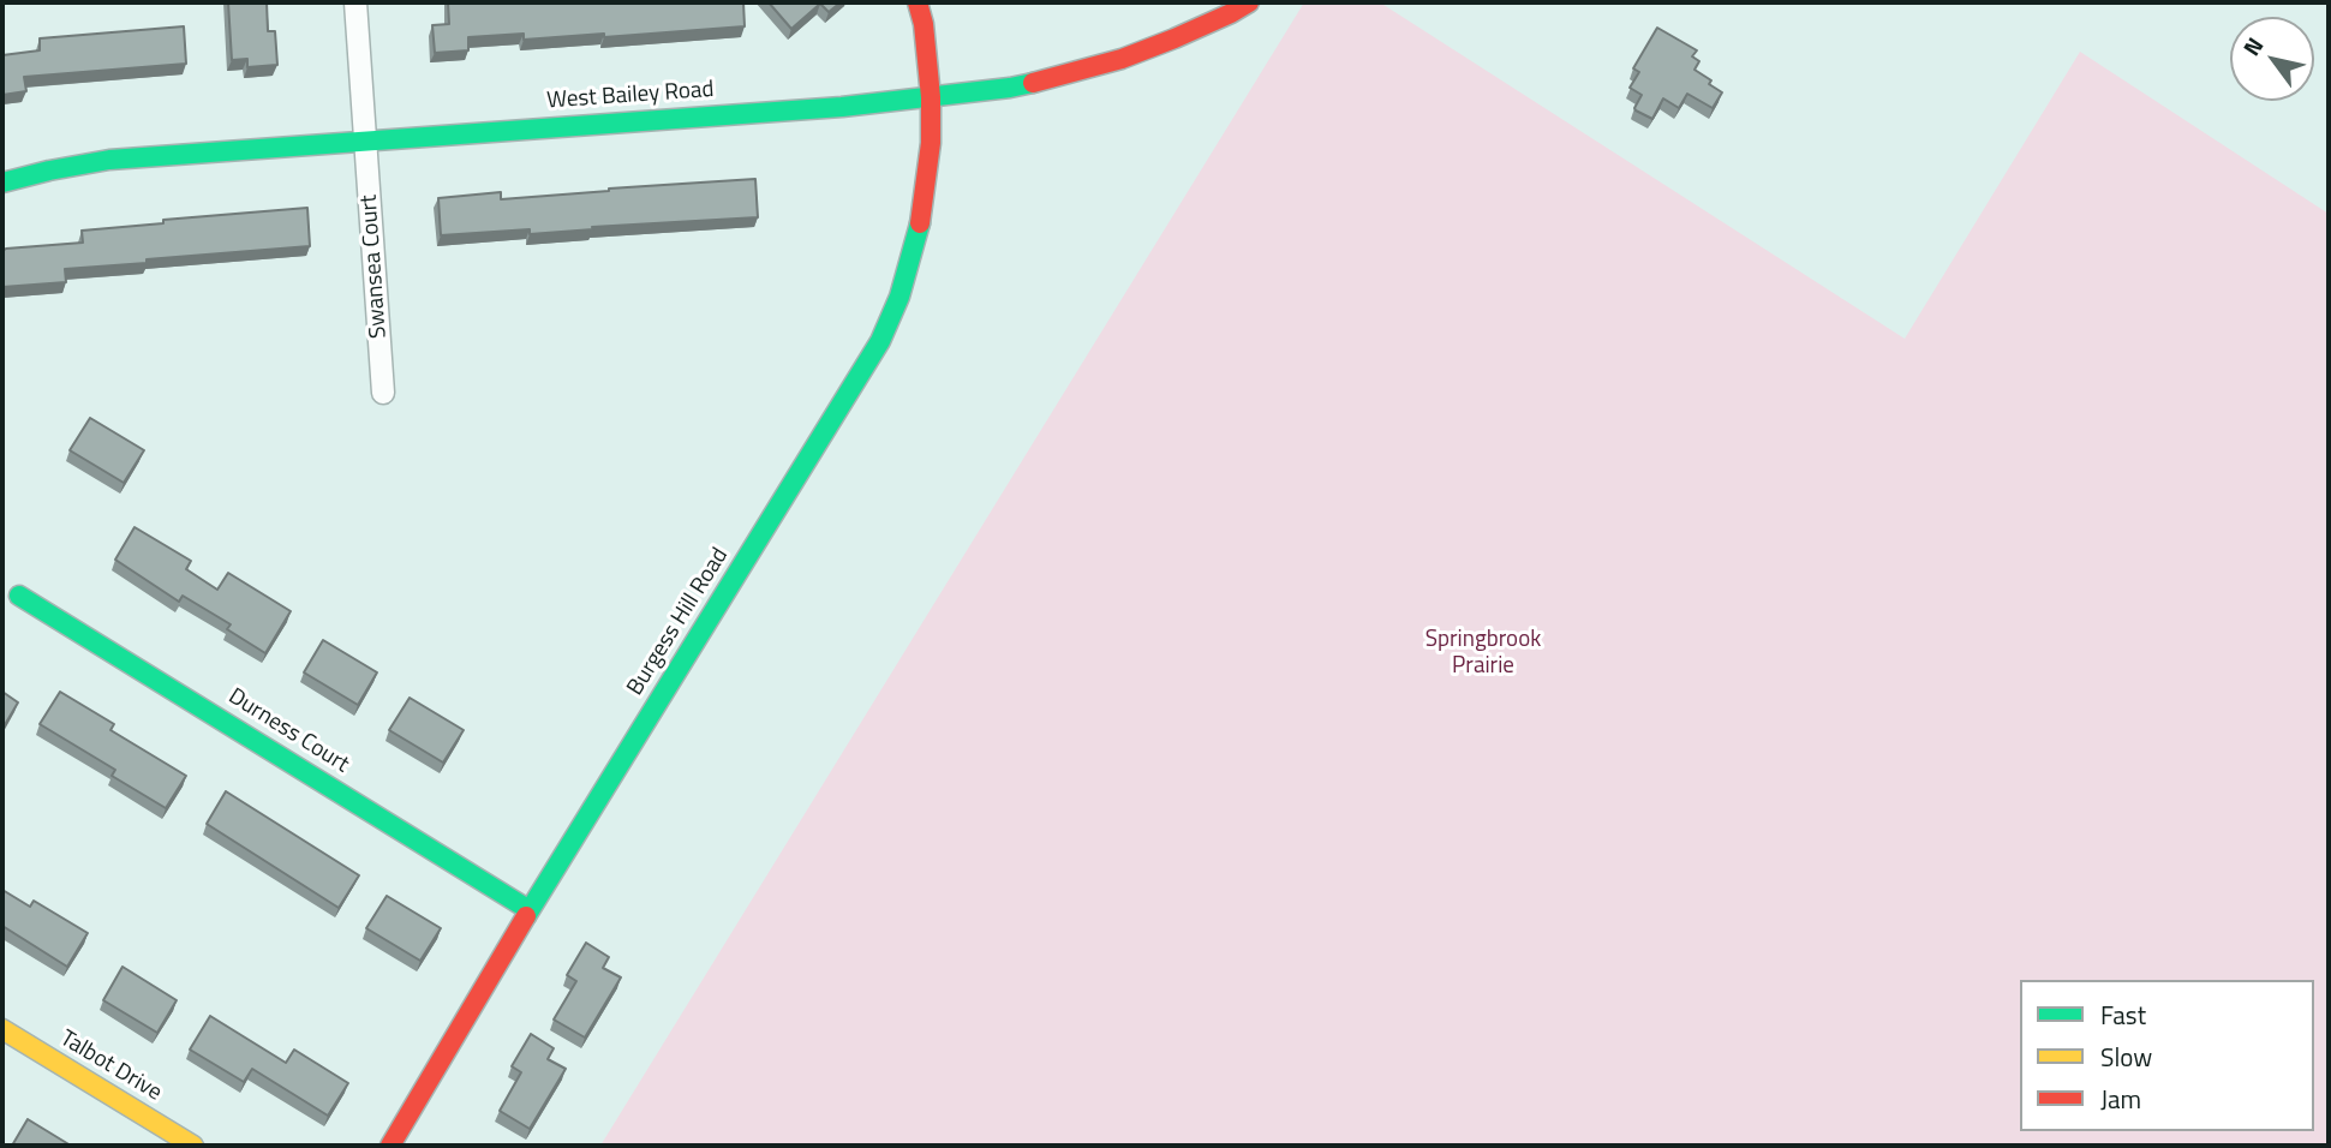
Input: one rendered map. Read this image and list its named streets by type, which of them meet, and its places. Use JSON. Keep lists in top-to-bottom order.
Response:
{
  "streets": {
    "street": [
      "West Bailey Road",
      "Swansea Court",
      "Burgess Hill Road",
      "Durness Court",
      "Talbot Drive"
    ]
  },
  "crossings": [
    ["West Bailey Road", "Swansea Court"],
    ["West Bailey Road", "Burgess Hill Road"],
    ["Burgess Hill Road", "Durness Court"]
  ],
  "parks": ["Springbrook Prairie"],
  "legend": ["Fast", "Slow", "Jam"],
  "north": "top left"
}
